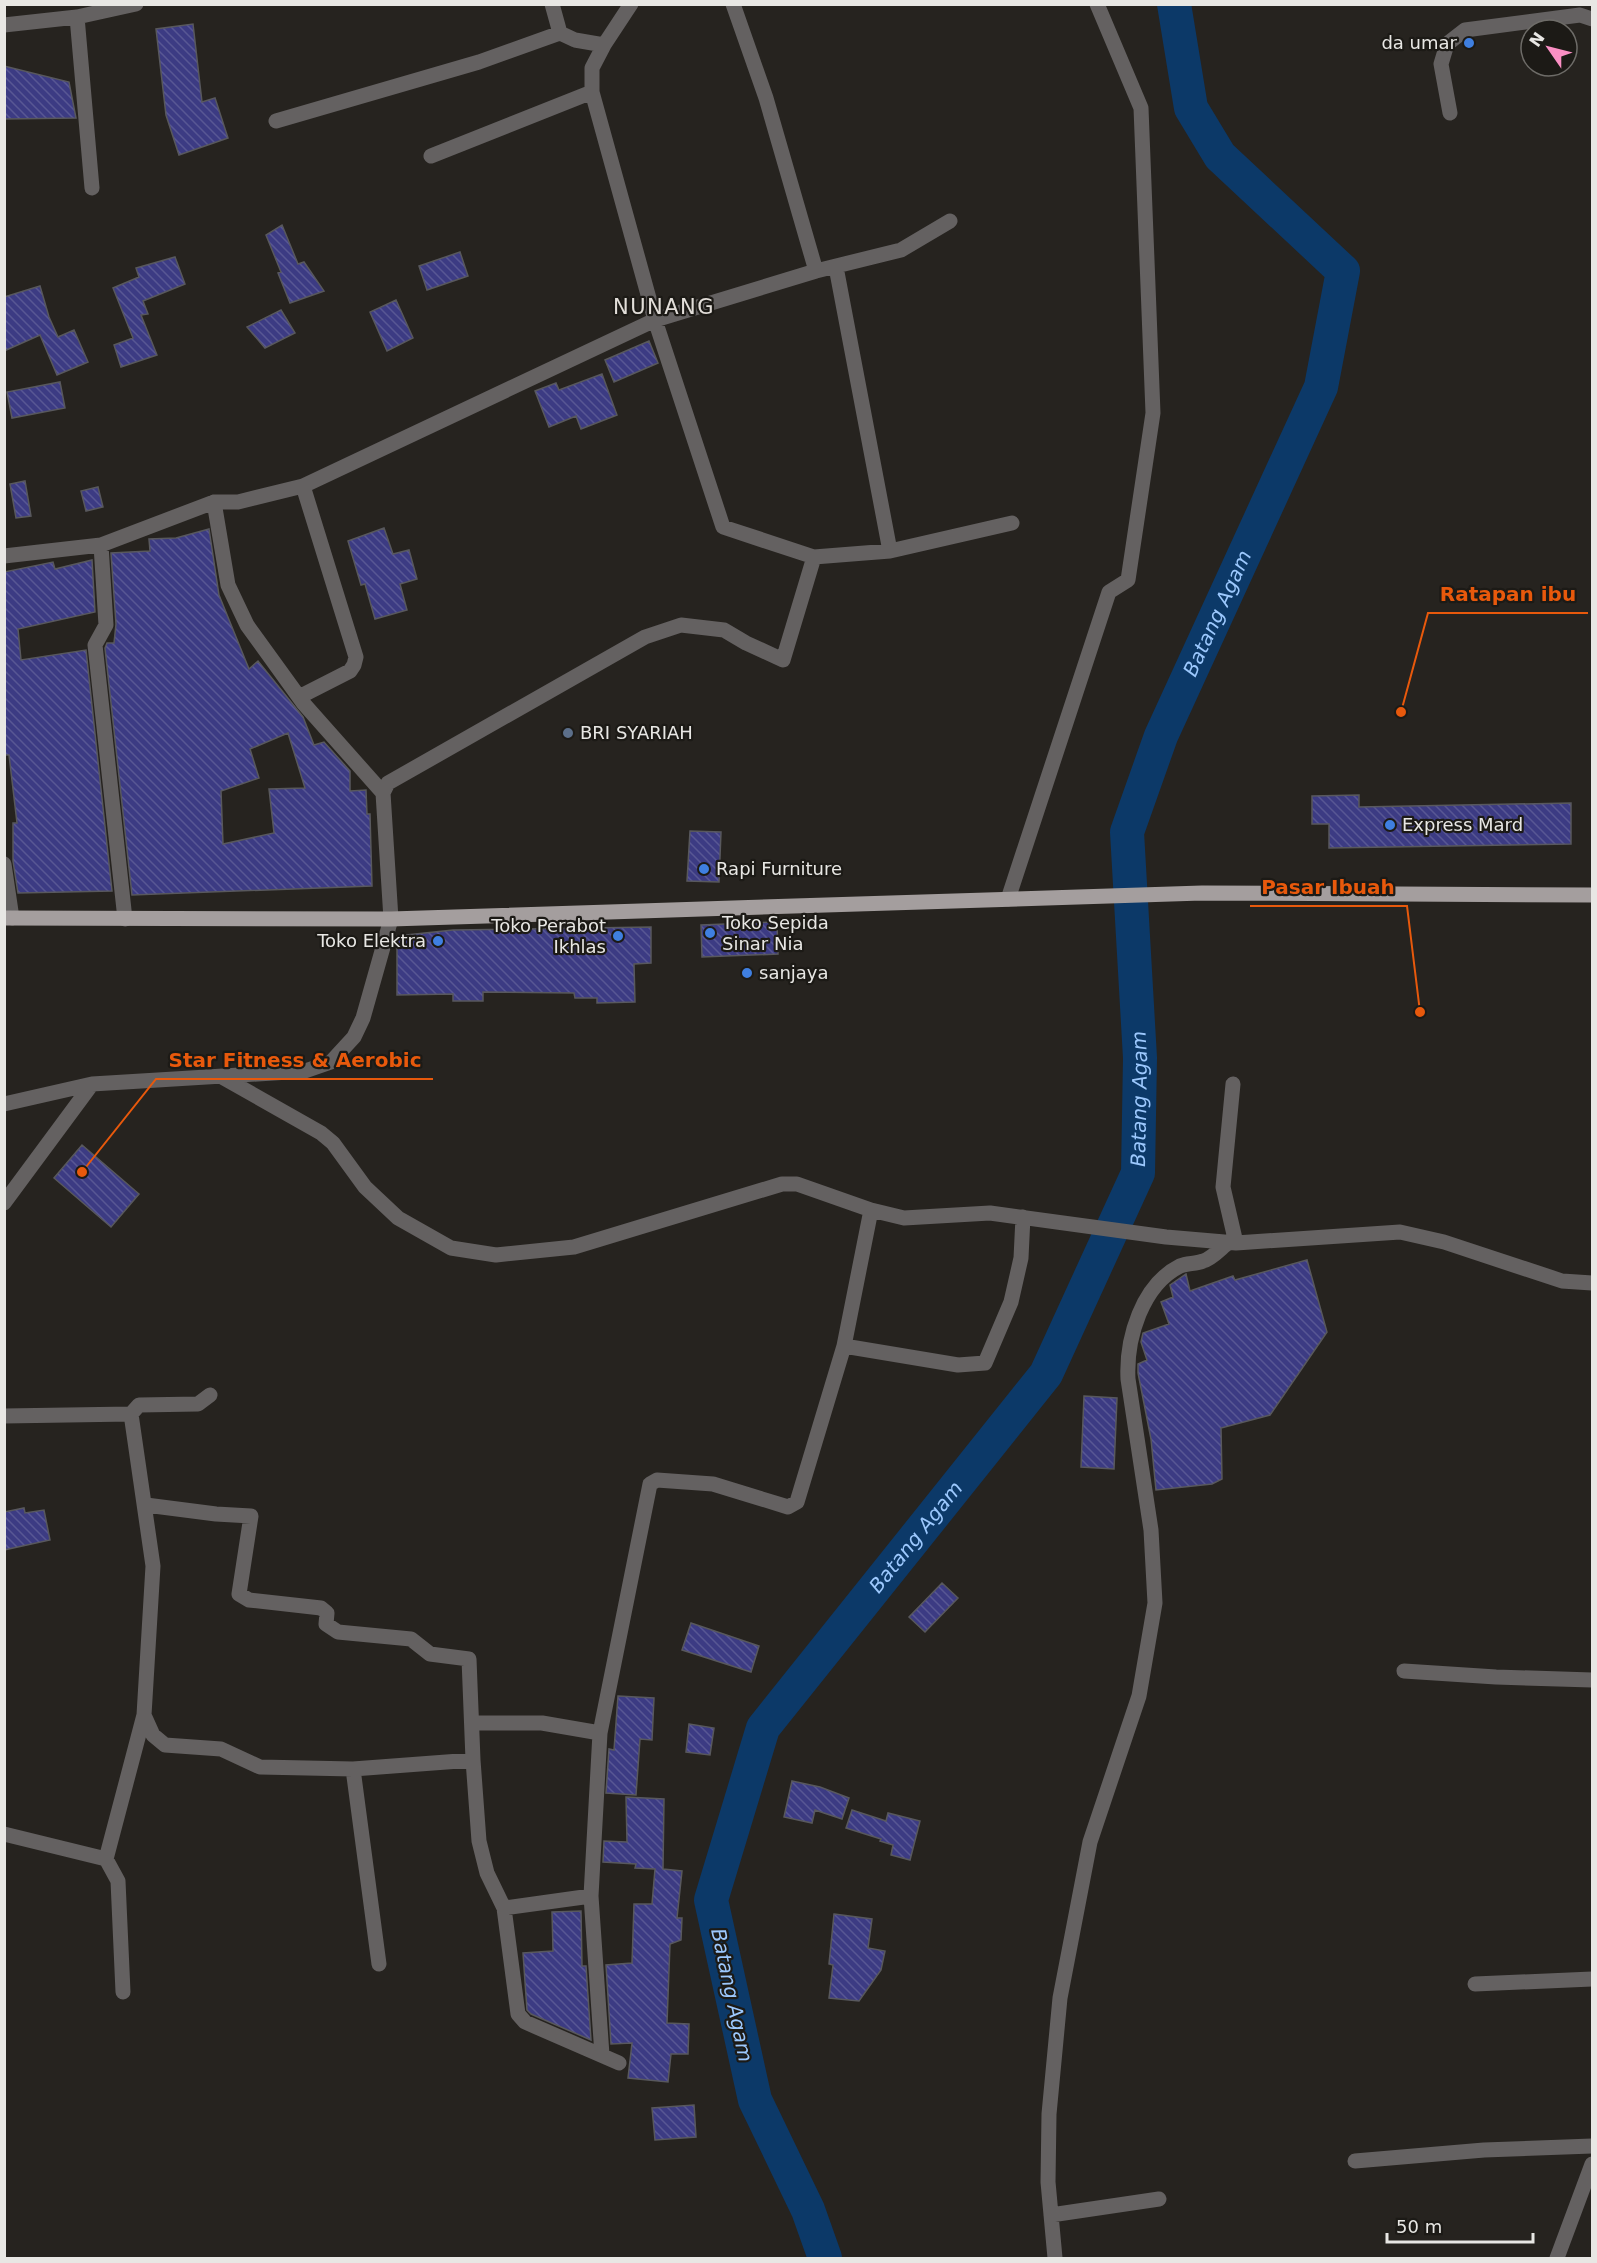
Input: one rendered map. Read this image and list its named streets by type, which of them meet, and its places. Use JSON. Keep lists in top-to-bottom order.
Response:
{
  "districts": ["NUNANG"],
  "water": ["Batang Agam"],
  "places": [
    "da umar",
    "Ratapan ibu",
    "BRI SYARIAH",
    "Express Mard",
    "Rapi Furniture",
    "Toko Sepida Sinar Nia",
    "Toko Perabot Ikhlas",
    "Toko Elektra",
    "sanjaya",
    "Pasar Ibuah",
    "Star Fitness & Aerobic"
  ],
  "scale_bar": "50 m",
  "north": "top left"
}
